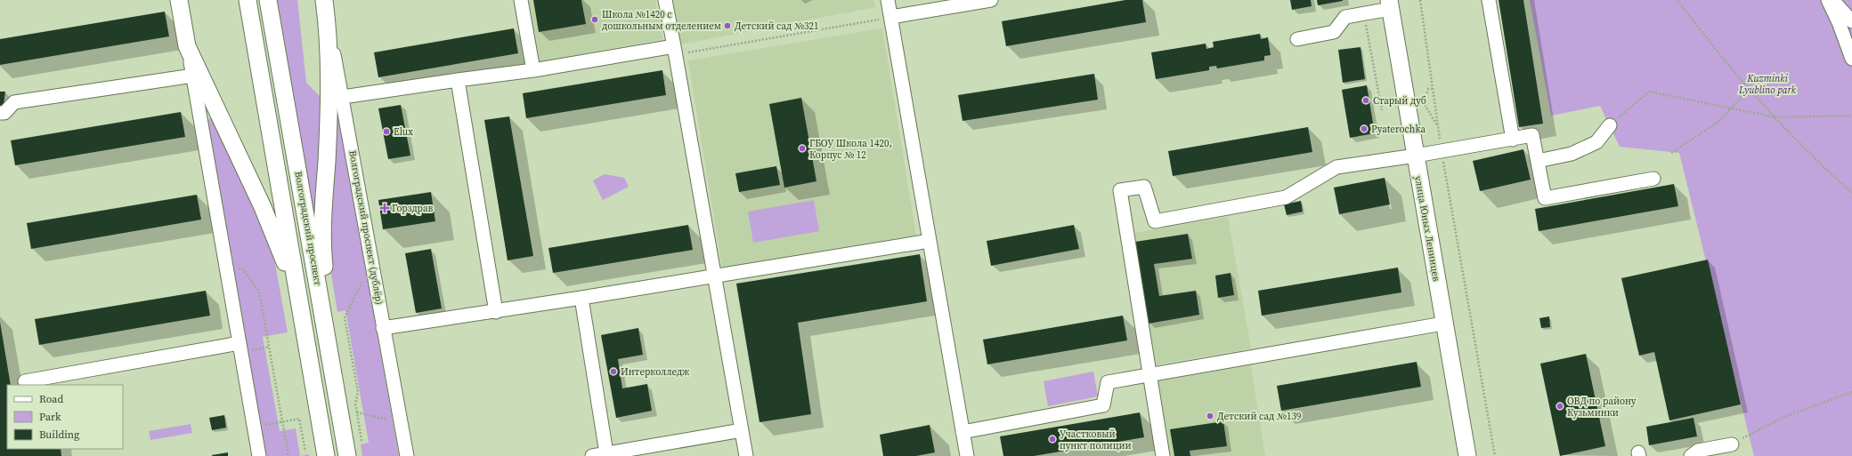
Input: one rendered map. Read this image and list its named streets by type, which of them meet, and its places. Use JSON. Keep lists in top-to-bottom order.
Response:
{
  "streets": {
    "main road": ["Волгоградский проспект (дублёр)", "Волгоградский проспект", "улица Юных Ленинцев"]
  },
  "parks": ["Kuzminki Lyublino park"],
  "places": {
    "other": [
      "Школа №1420 с дошкольным отделением",
      "Детский сад №321",
      "Старый дуб",
      "Pyaterochka",
      "Elux",
      "ГБОУ Школа 1420, Корпус № 12",
      "Интерколледж",
      "ОВД по району Кузьминки",
      "Детский сад №139",
      "Участковый пункт полиции"
    ],
    "health": ["Горздрав"]
  },
  "legend": ["Road", "Park", "Building"]
}
